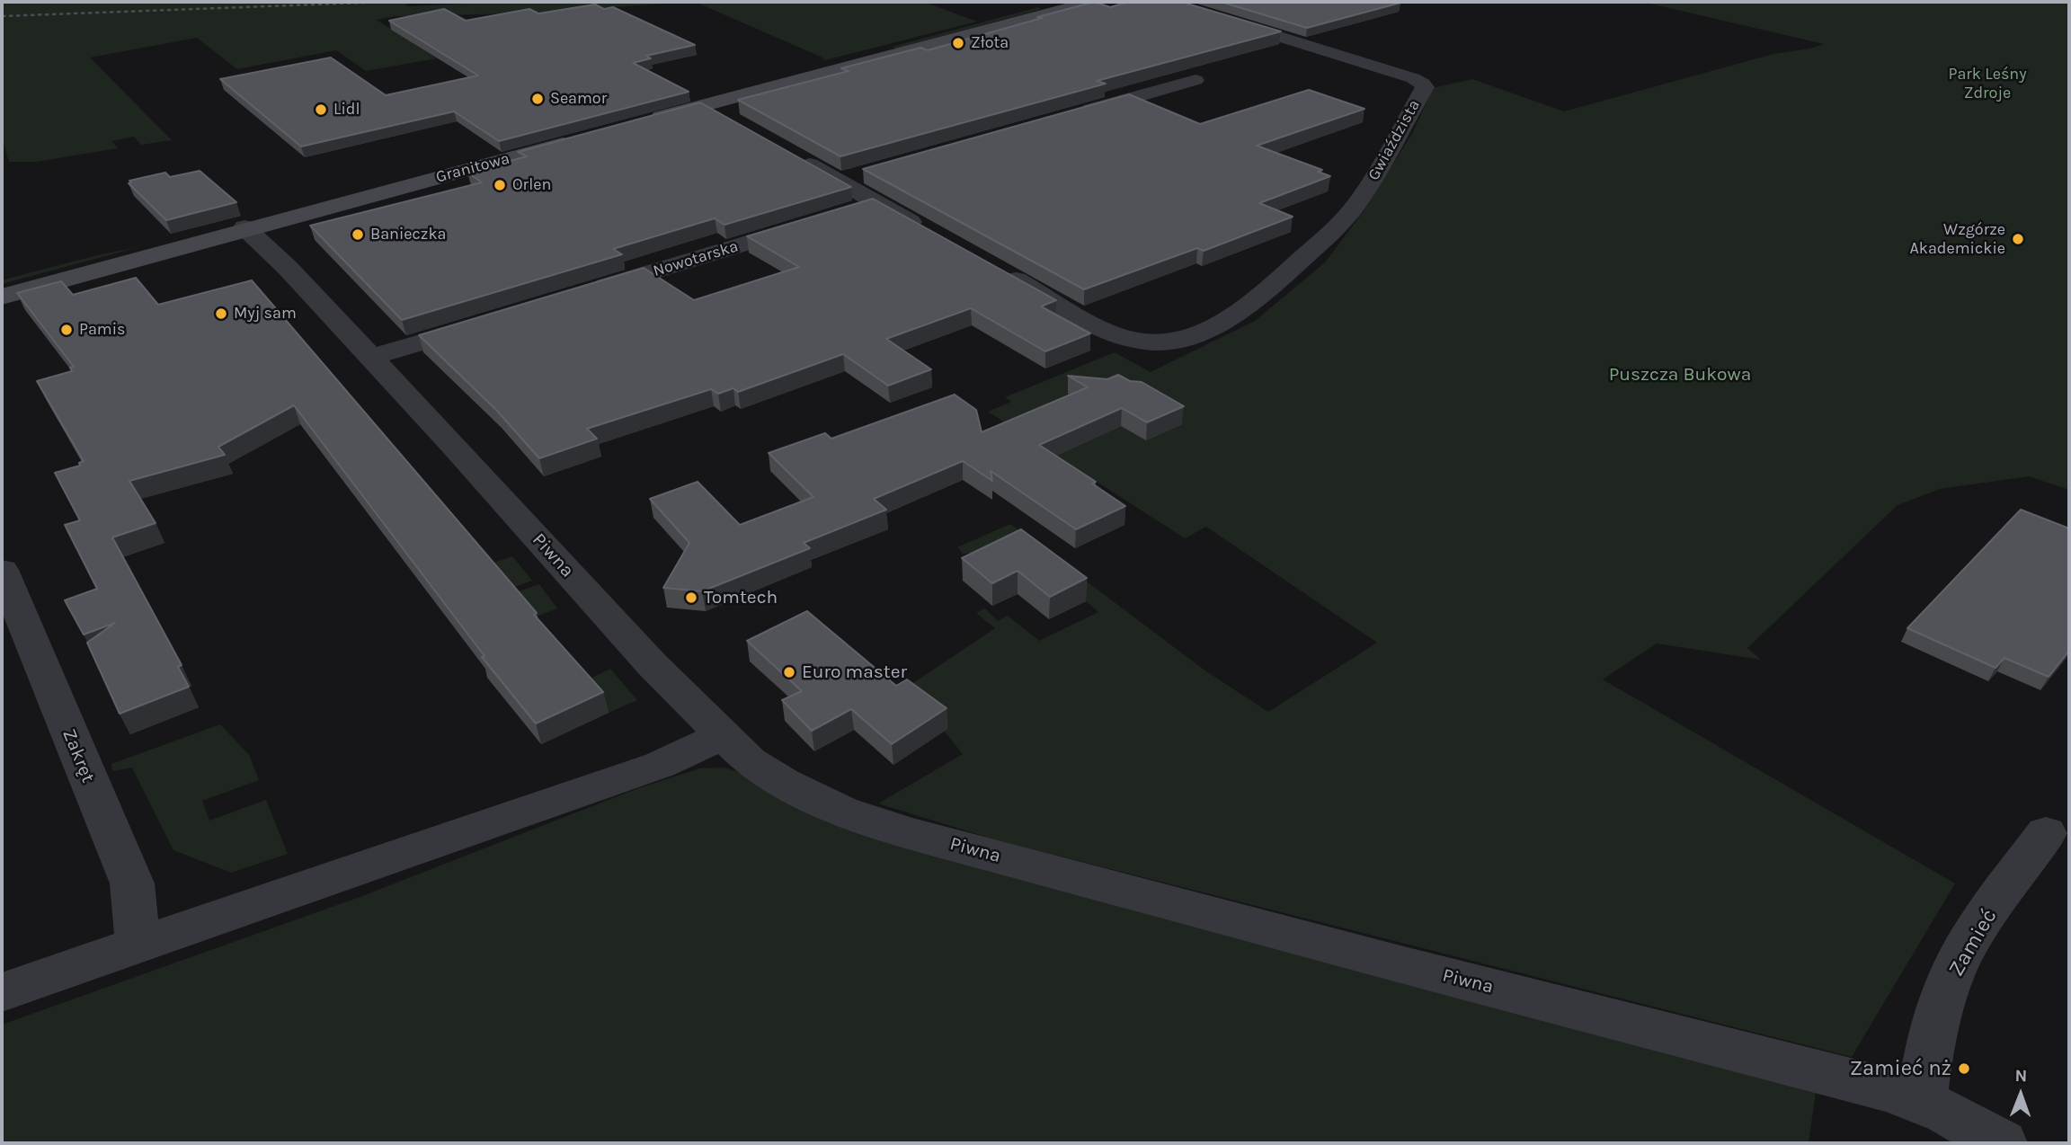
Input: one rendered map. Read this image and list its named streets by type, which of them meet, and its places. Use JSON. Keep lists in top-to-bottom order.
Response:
{
  "streets": {
    "street": [
      "Gwiaździsta",
      "Granitowa",
      "Nowotarska",
      "Piwna",
      "Zakręt",
      "Zamieć"
    ]
  },
  "crossings": [
    ["Granitowa", "Piwna"],
    ["Piwna", "Zamieć"]
  ],
  "parks": ["Park Leśny Zdroje", "Puszcza Bukowa"],
  "places": [
    "Złota",
    "Seamor",
    "Lidl",
    "Orlen",
    "Banieczka",
    "Wzgórze Akademickie",
    "Myj sam",
    "Pamis",
    "Tomtech",
    "Euro master",
    "Zamieć nż"
  ],
  "north": "top"
}
